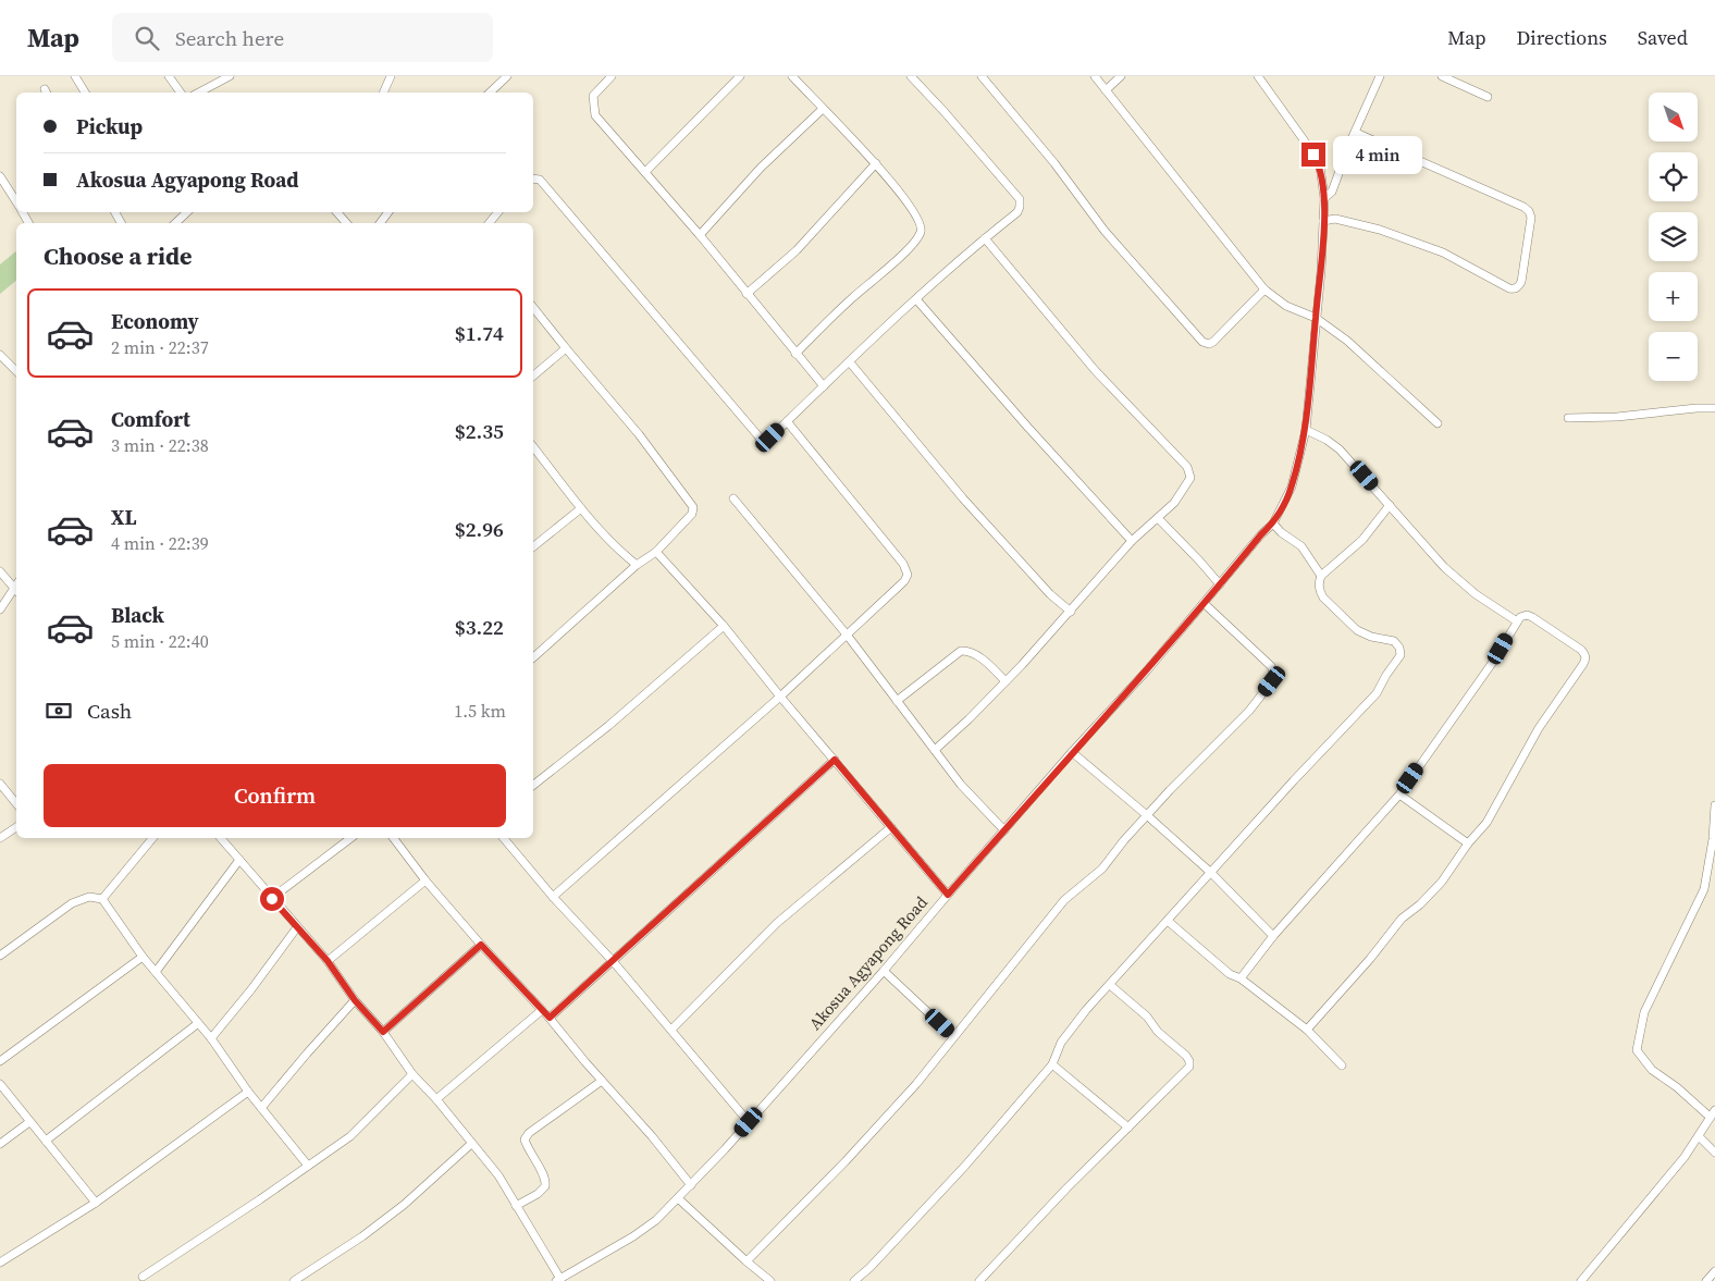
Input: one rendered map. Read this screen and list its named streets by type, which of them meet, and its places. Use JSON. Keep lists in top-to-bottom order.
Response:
{
  "streets": {
    "street": ["Akosua Agyapong Road"]
  },
  "north": "bottom right",
  "page": {
    "header": "Map",
    "search": "Search here",
    "nav": ["Map", "Directions", "Saved"],
    "map_buttons": ["+", "−"],
    "banner": ["Pickup", "Akosua Agyapong Road"],
    "bubble": "4 min",
    "heading": "Choose a ride",
    "list": [
      {
        "name": "Economy",
        "note": "2 min · 22:37",
        "value": "$1.74"
      },
      {
        "name": "Comfort",
        "note": "3 min · 22:38",
        "value": "$2.35"
      },
      {
        "name": "XL",
        "note": "4 min · 22:39",
        "value": "$2.96"
      },
      {
        "name": "Black",
        "note": "5 min · 22:40",
        "value": "$3.22"
      }
    ],
    "pay": ["Cash", "1.5 km"],
    "buttons": "Confirm"
  }
}
